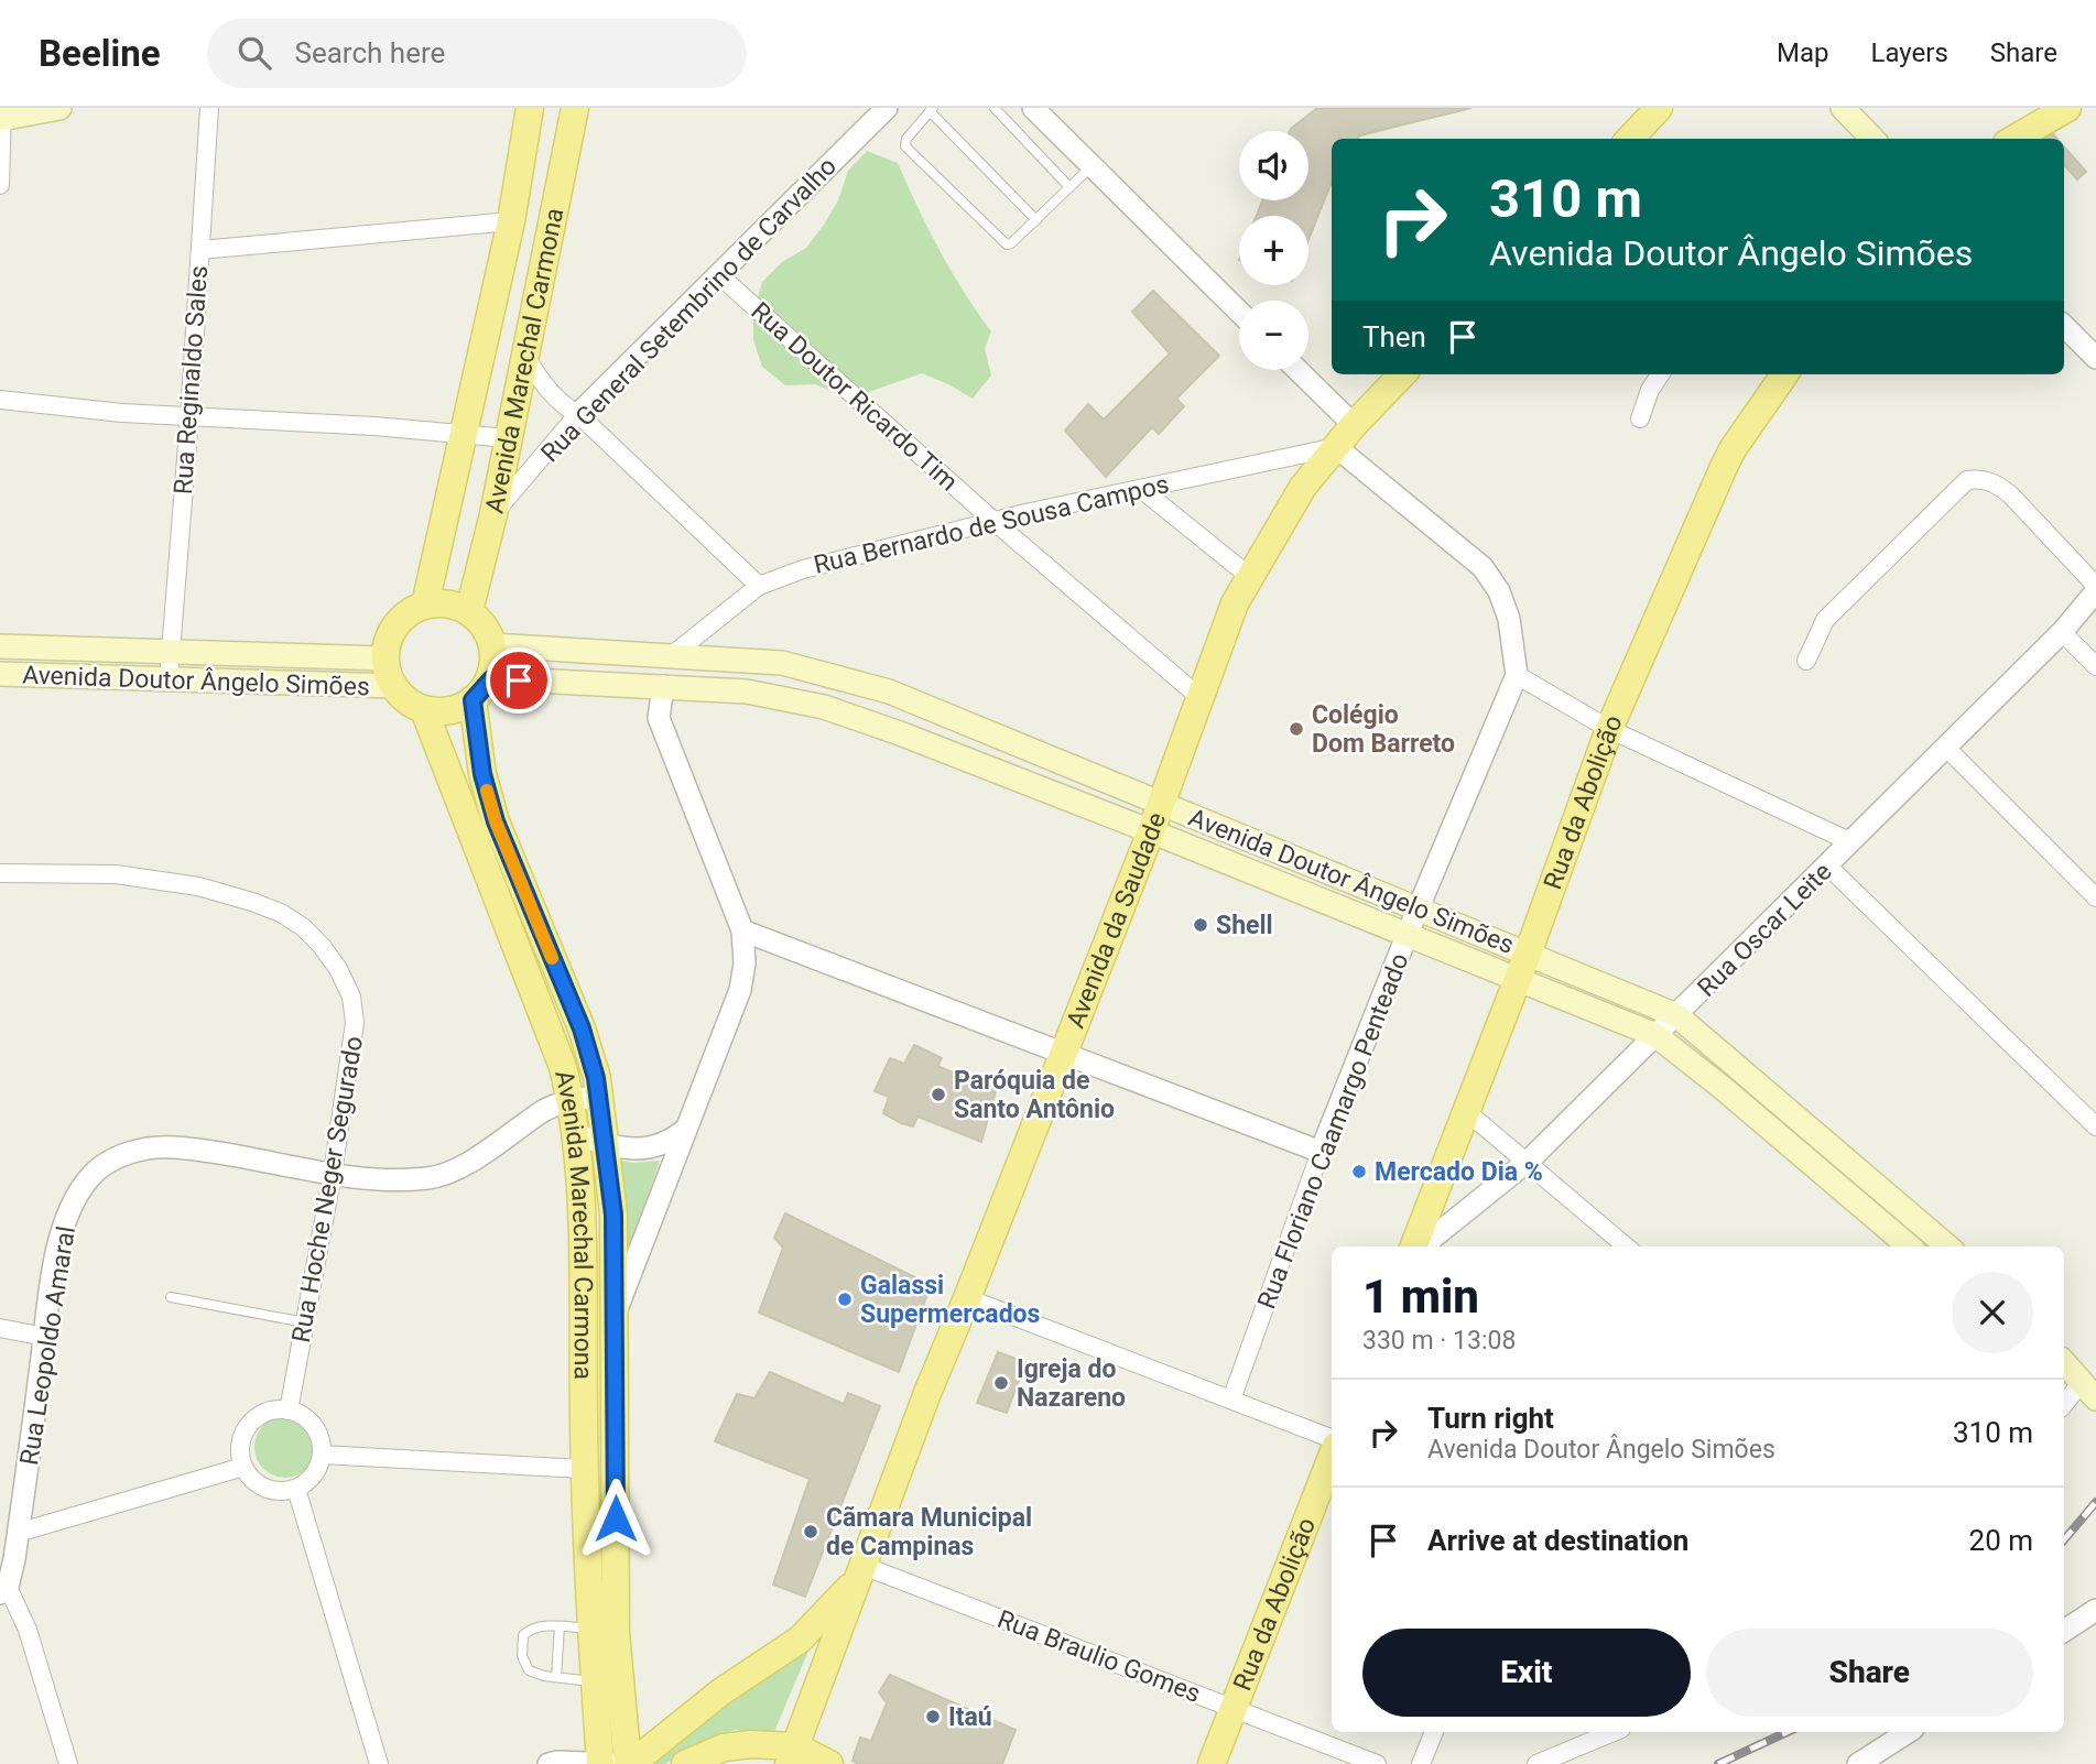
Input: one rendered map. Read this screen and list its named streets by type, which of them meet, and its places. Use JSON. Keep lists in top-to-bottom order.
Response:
{
  "streets": {
    "main road": [
      "Avenida Marechal Carmona",
      "Avenida Doutor Ângelo Simões",
      "Rua da Abolição",
      "Avenida da Saudade"
    ],
    "street": [
      "Rua General Setembrino de Carvalho",
      "Rua Reginaldo Sales",
      "Rua Doutor Ricardo Tim",
      "Rua Bernardo de Sousa Campos",
      "Rua Oscar Leite",
      "Rua Floriano Caamargo Penteado",
      "Rua Hoche Neger Segurado",
      "Rua Leopoldo Amaral",
      "Rua Braulio Gomes"
    ]
  },
  "crossings": [
    ["Rua General Setembrino de Carvalho", "Avenida Marechal Carmona"],
    ["Rua General Setembrino de Carvalho", "Rua Doutor Ricardo Tim"],
    ["Avenida Marechal Carmona", "Avenida Doutor Ângelo Simões"],
    ["Avenida Marechal Carmona", "Rua Leopoldo Amaral"],
    ["Rua Reginaldo Sales", "Avenida Doutor Ângelo Simões"],
    ["Rua Doutor Ricardo Tim", "Rua Bernardo de Sousa Campos"],
    ["Rua Doutor Ricardo Tim", "Avenida da Saudade"],
    ["Rua Bernardo de Sousa Campos", "Avenida Doutor Ângelo Simões"],
    ["Rua Bernardo de Sousa Campos", "Avenida da Saudade"],
    ["Avenida Doutor Ângelo Simões", "Rua da Abolição"],
    ["Avenida Doutor Ângelo Simões", "Avenida da Saudade"],
    ["Avenida Doutor Ângelo Simões", "Rua Oscar Leite"],
    ["Avenida Doutor Ângelo Simões", "Rua Floriano Caamargo Penteado"],
    ["Rua da Abolição", "Rua Braulio Gomes"],
    ["Avenida da Saudade", "Rua Braulio Gomes"],
    ["Rua Hoche Neger Segurado", "Rua Leopoldo Amaral"]
  ],
  "places": [
    "Colégio Dom Barreto",
    "Shell",
    "Paróquia de Santo Antônio",
    "Mercado Dia %",
    "Galassi Supermercados",
    "Igreja do Nazareno",
    "Cãmara Municipal de Campinas",
    "Itaú"
  ],
  "page": {
    "header": "Beeline",
    "search": "Search here",
    "nav": ["Map", "Layers", "Share"],
    "map_buttons": ["+", "−"],
    "turn": ["310 m", "Avenida Doutor Ângelo Simões"],
    "then": "Then",
    "heading": ["1 min", "330 m · 13:08"],
    "list": [
      {
        "name": "Turn right",
        "note": "Avenida Doutor Ângelo Simões",
        "value": "310 m"
      },
      {
        "name": "Arrive at destination",
        "value": "20 m"
      }
    ],
    "buttons": ["Exit", "Share"]
  }
}
